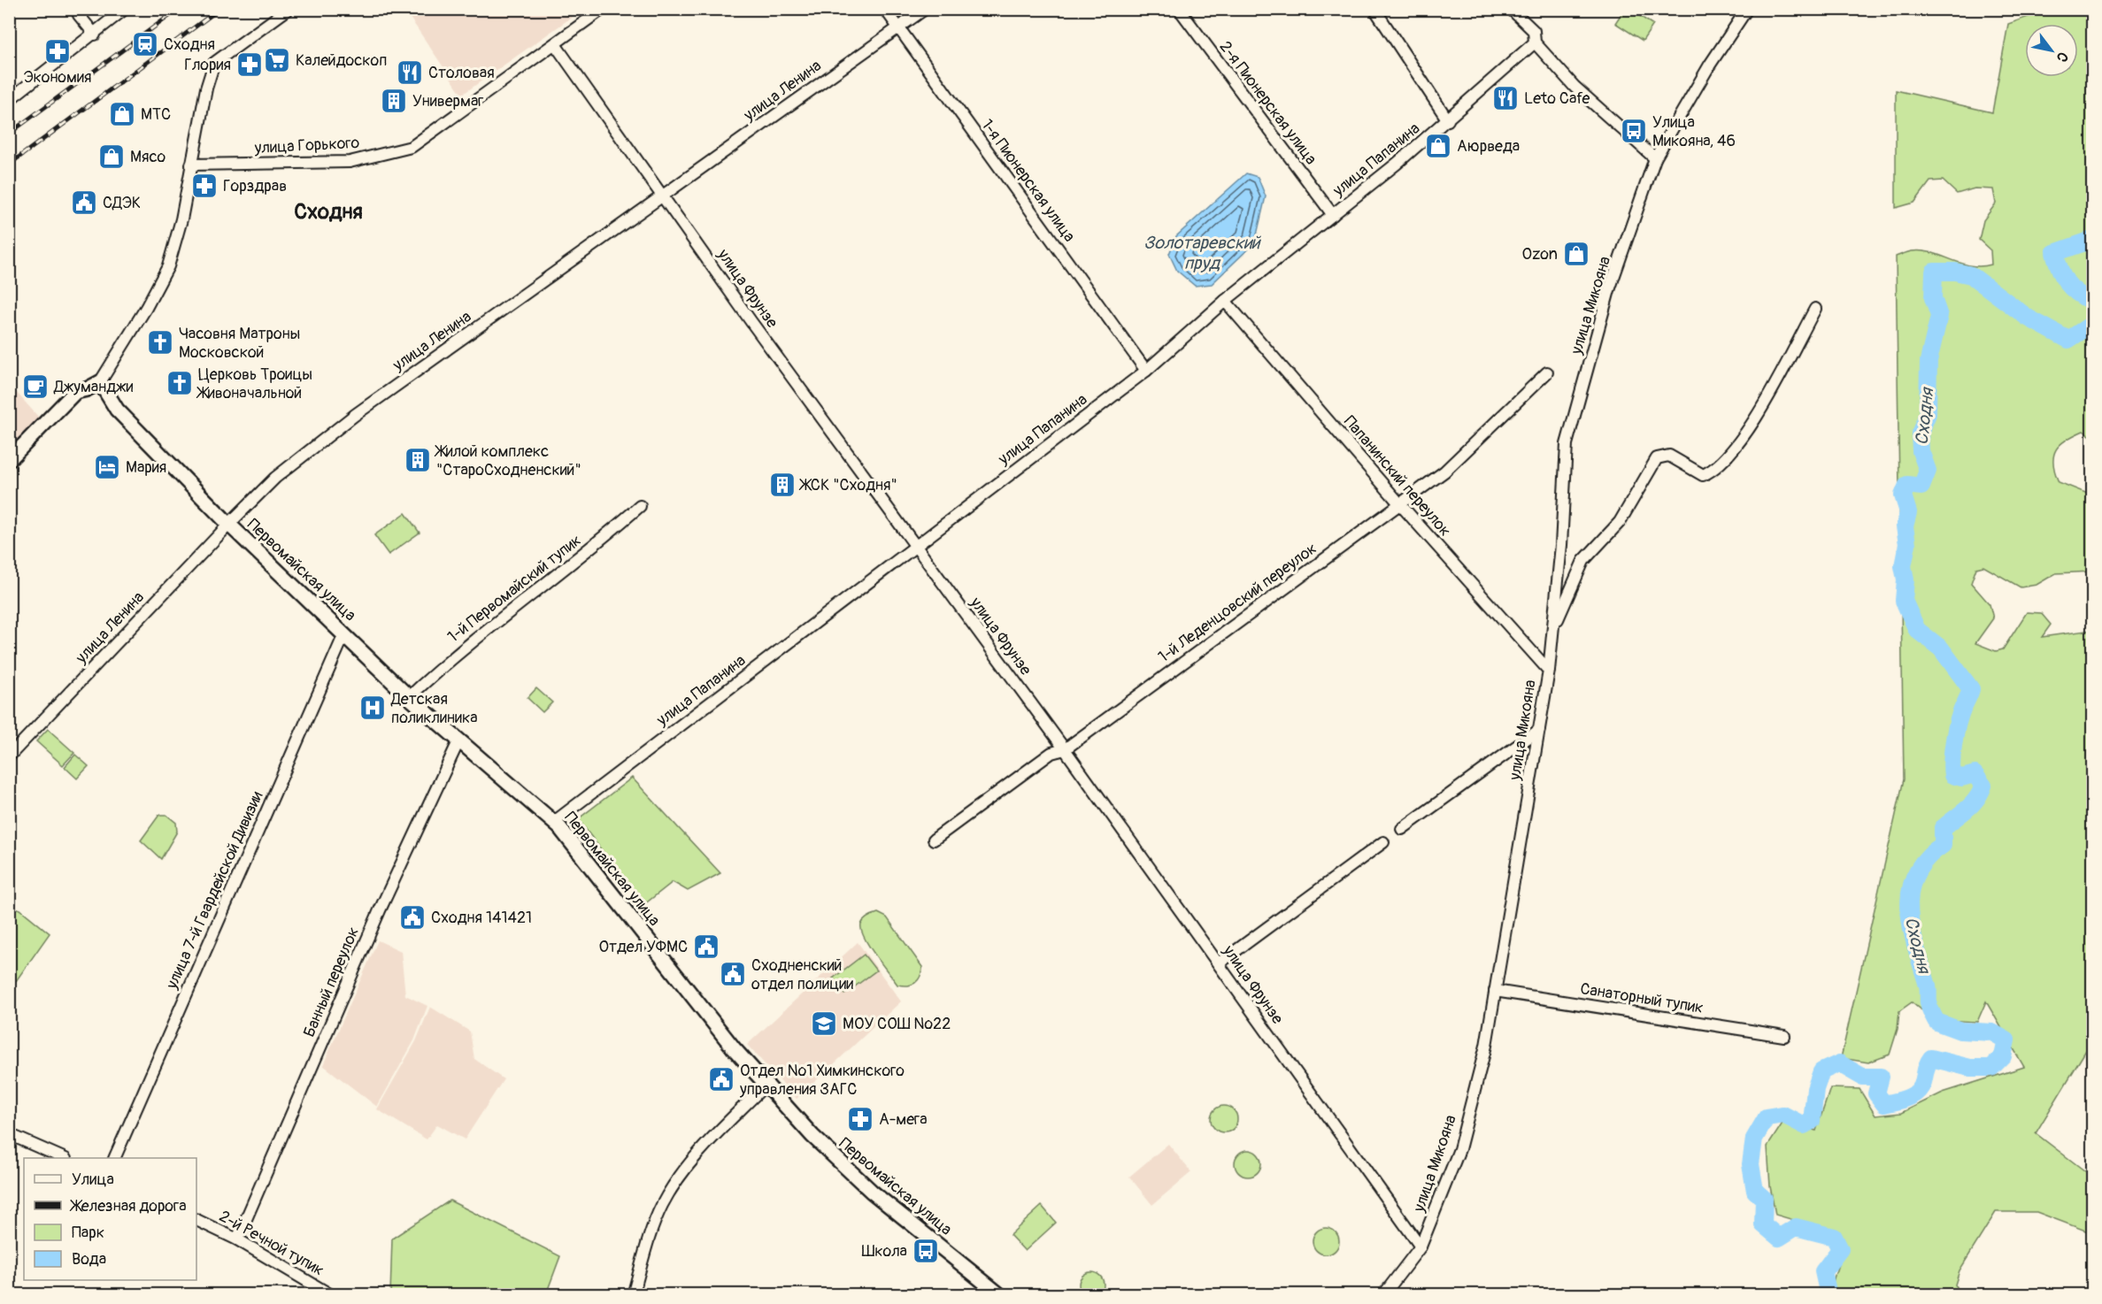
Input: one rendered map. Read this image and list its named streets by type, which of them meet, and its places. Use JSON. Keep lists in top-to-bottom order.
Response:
{
  "streets": {
    "main road": ["Первомайская улица"],
    "street": [
      "улица Ленина",
      "2-я Пионерская улица",
      "улица Горького",
      "улица Папанина",
      "1-я Пионерская улица",
      "улица Фрунзе",
      "улица Микояна",
      "Папанинский переулок",
      "1-й Первомайский тупик",
      "1-й Леденцовский переулок",
      "улица 7-й Гвардейской Дивизии",
      "Банный переулок",
      "Санаторный тупик",
      "2-й Речной тупик"
    ]
  },
  "crossings": [
    ["улица Ленина", "1-я Пионерская улица"],
    ["улица Ленина", "улица Фрунзе"],
    ["улица Ленина", "Первомайская улица"],
    ["2-я Пионерская улица", "улица Папанина"],
    ["улица Горького", "улица Фрунзе"],
    ["улица Папанина", "1-я Пионерская улица"],
    ["улица Папанина", "улица Фрунзе"],
    ["улица Папанина", "Папанинский переулок"],
    ["улица Папанина", "Первомайская улица"],
    ["улица Фрунзе", "улица Микояна"],
    ["улица Фрунзе", "1-й Леденцовский переулок"],
    ["улица Микояна", "Папанинский переулок"],
    ["улица Микояна", "Санаторный тупик"],
    ["Папанинский переулок", "1-й Леденцовский переулок"],
    ["Первомайская улица", "1-й Первомайский тупик"],
    ["Первомайская улица", "улица 7-й Гвардейской Дивизии"],
    ["Первомайская улица", "Банный переулок"],
    ["Банный переулок", "2-й Речной тупик"]
  ],
  "districts": ["Сходня"],
  "water": ["Золотаревский пруд", "Сходня"],
  "places": {
    "station": ["Сходня"],
    "pharmacy": [
      "Экономия",
      "Глория",
      "Горздрав",
      "А-мега"
    ],
    "supermarket": ["Калейдоскоп"],
    "restaurant": ["Столовая", "Leto Cafe"],
    "building": ["Универмаг", "Жилой комплекс \"СтароСходненский\"", "ЖСК \"Сходня\""],
    "shop": [
      "МТС",
      "Аюрведа",
      "Мясо",
      "Ozon"
    ],
    "bus stop": ["Улица Микояна, 46", "Школа"],
    "public building": [
      "СДЭК",
      "Сходня 141421",
      "Отдел УФМС",
      "Сходненский отдел полиции",
      "Отдел №1 Химкинского управления ЗАГС"
    ],
    "church": ["Часовня Матроны Московской", "Церковь Троицы Живоначальной"],
    "cafe": ["Джуманджи"],
    "hotel": ["Мария"],
    "hospital": ["Детская поликлиника"],
    "school or university": ["МОУ СОШ №22"]
  },
  "legend": [
    "Улица",
    "Железная дорога",
    "Парк",
    "Вода"
  ],
  "north": "bottom right"
}
